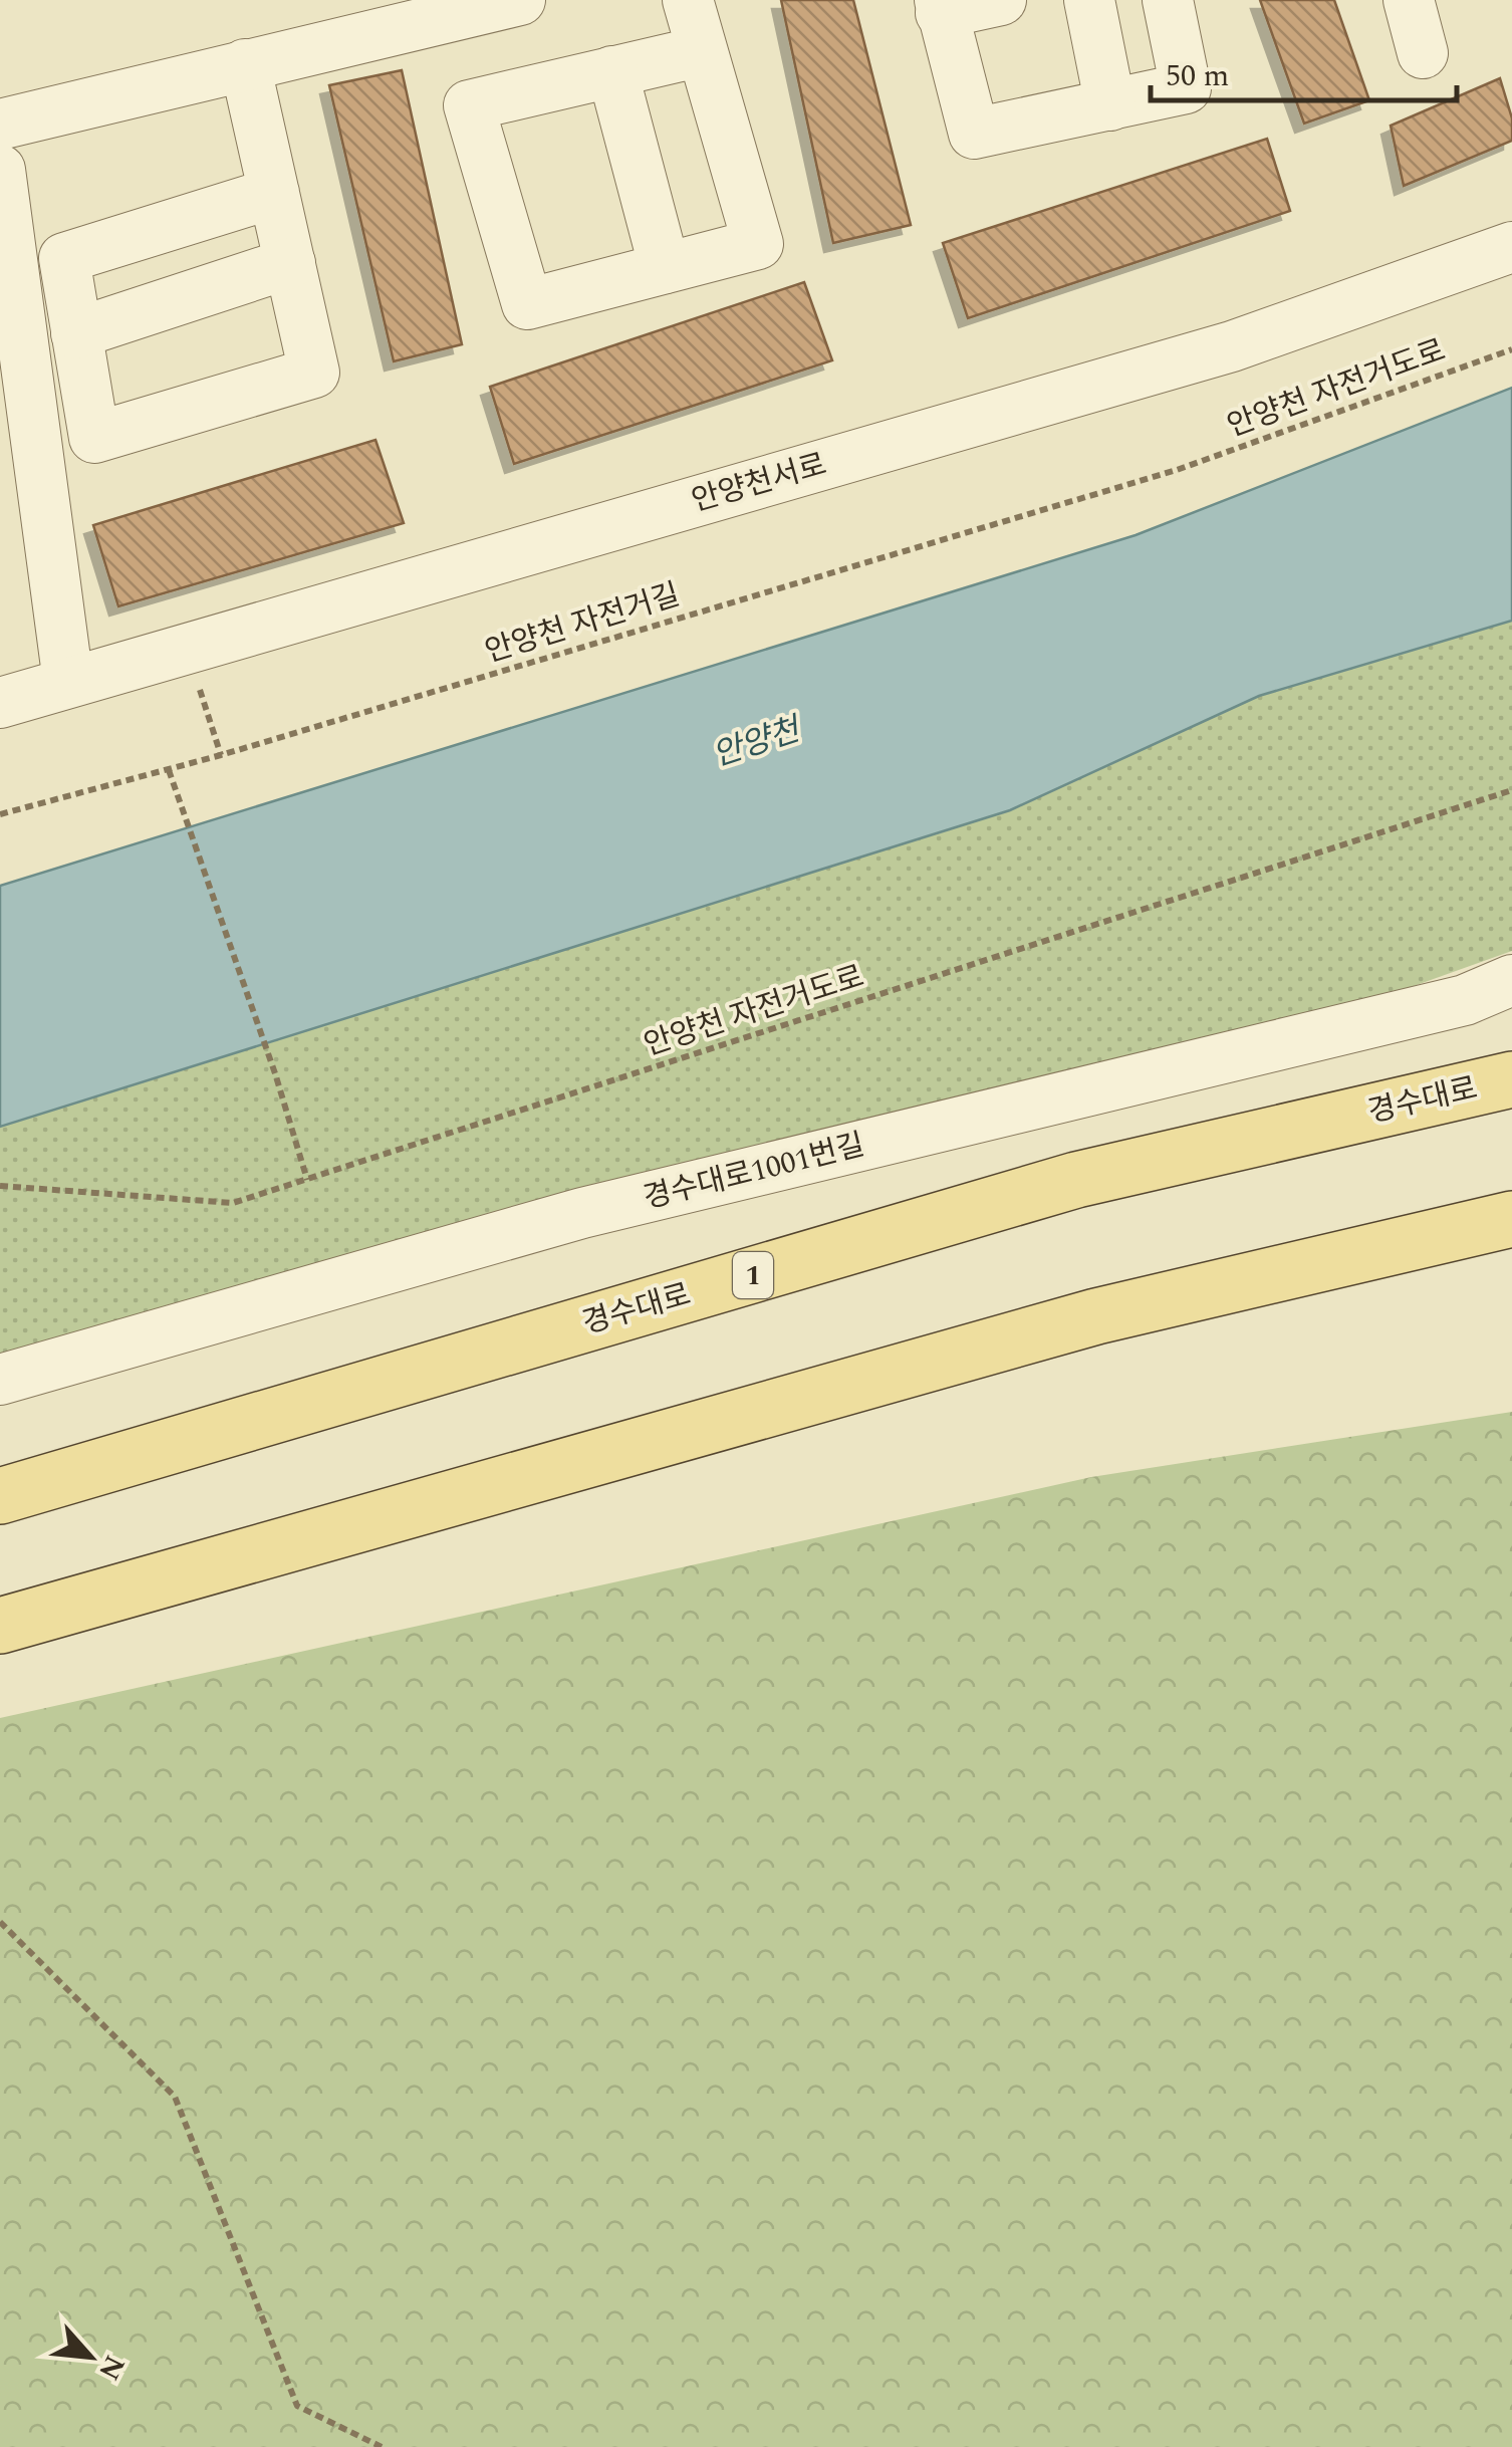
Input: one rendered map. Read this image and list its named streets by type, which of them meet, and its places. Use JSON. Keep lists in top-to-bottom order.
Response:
{
  "streets": {
    "main road": ["경수대로", "1"],
    "street": ["안양천서로", "경수대로1001번길"],
    "path": ["안양천 자전거도로", "안양천 자전거길"]
  },
  "crossings": [
    ["안양천 자전거도로", "안양천 자전거길"]
  ],
  "water": ["안양천"],
  "scale_bar": "50 m",
  "north": "bottom right"
}
